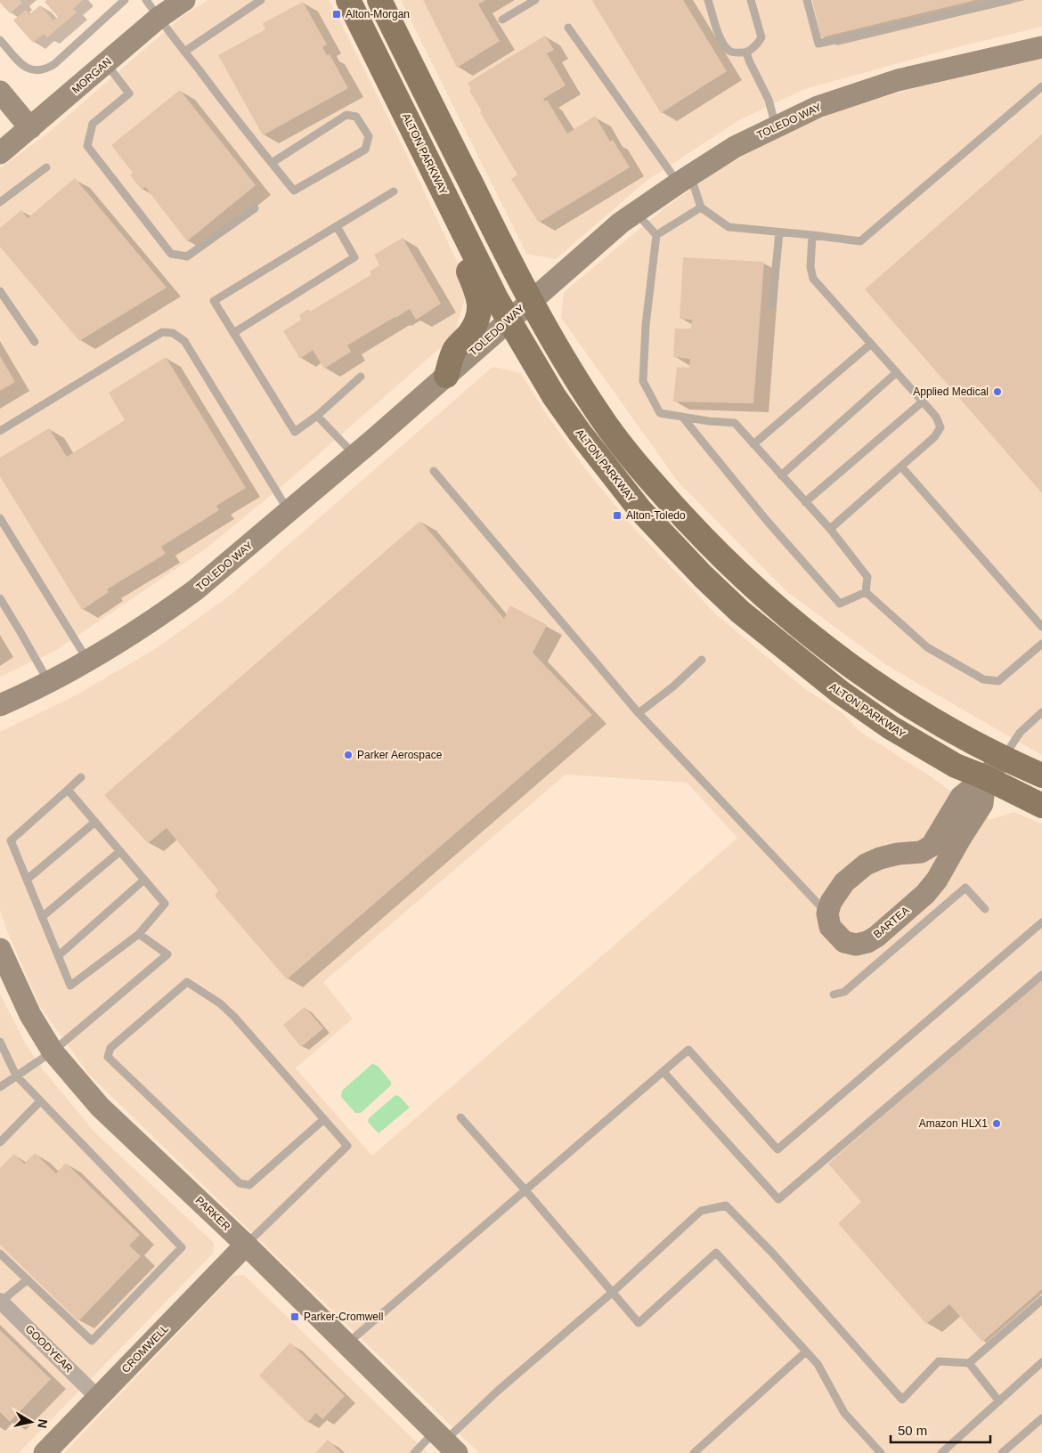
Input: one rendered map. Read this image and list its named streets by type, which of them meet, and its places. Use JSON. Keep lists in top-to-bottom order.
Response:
{
  "streets": {
    "main road": ["ALTON PARKWAY"],
    "street": [
      "MORGAN",
      "TOLEDO WAY",
      "BARTEA",
      "PARKER",
      "GOODYEAR",
      "CROMWELL"
    ]
  },
  "crossings": [
    ["TOLEDO WAY", "ALTON PARKWAY"],
    ["ALTON PARKWAY", "BARTEA"],
    ["PARKER", "CROMWELL"],
    ["GOODYEAR", "CROMWELL"]
  ],
  "places": {
    "transit": ["Alton-Morgan", "Alton-Toledo", "Parker-Cromwell"],
    "other": ["Applied Medical", "Parker Aerospace", "Amazon HLX1"]
  },
  "scale_bar": "50 m",
  "north": "right"
}
